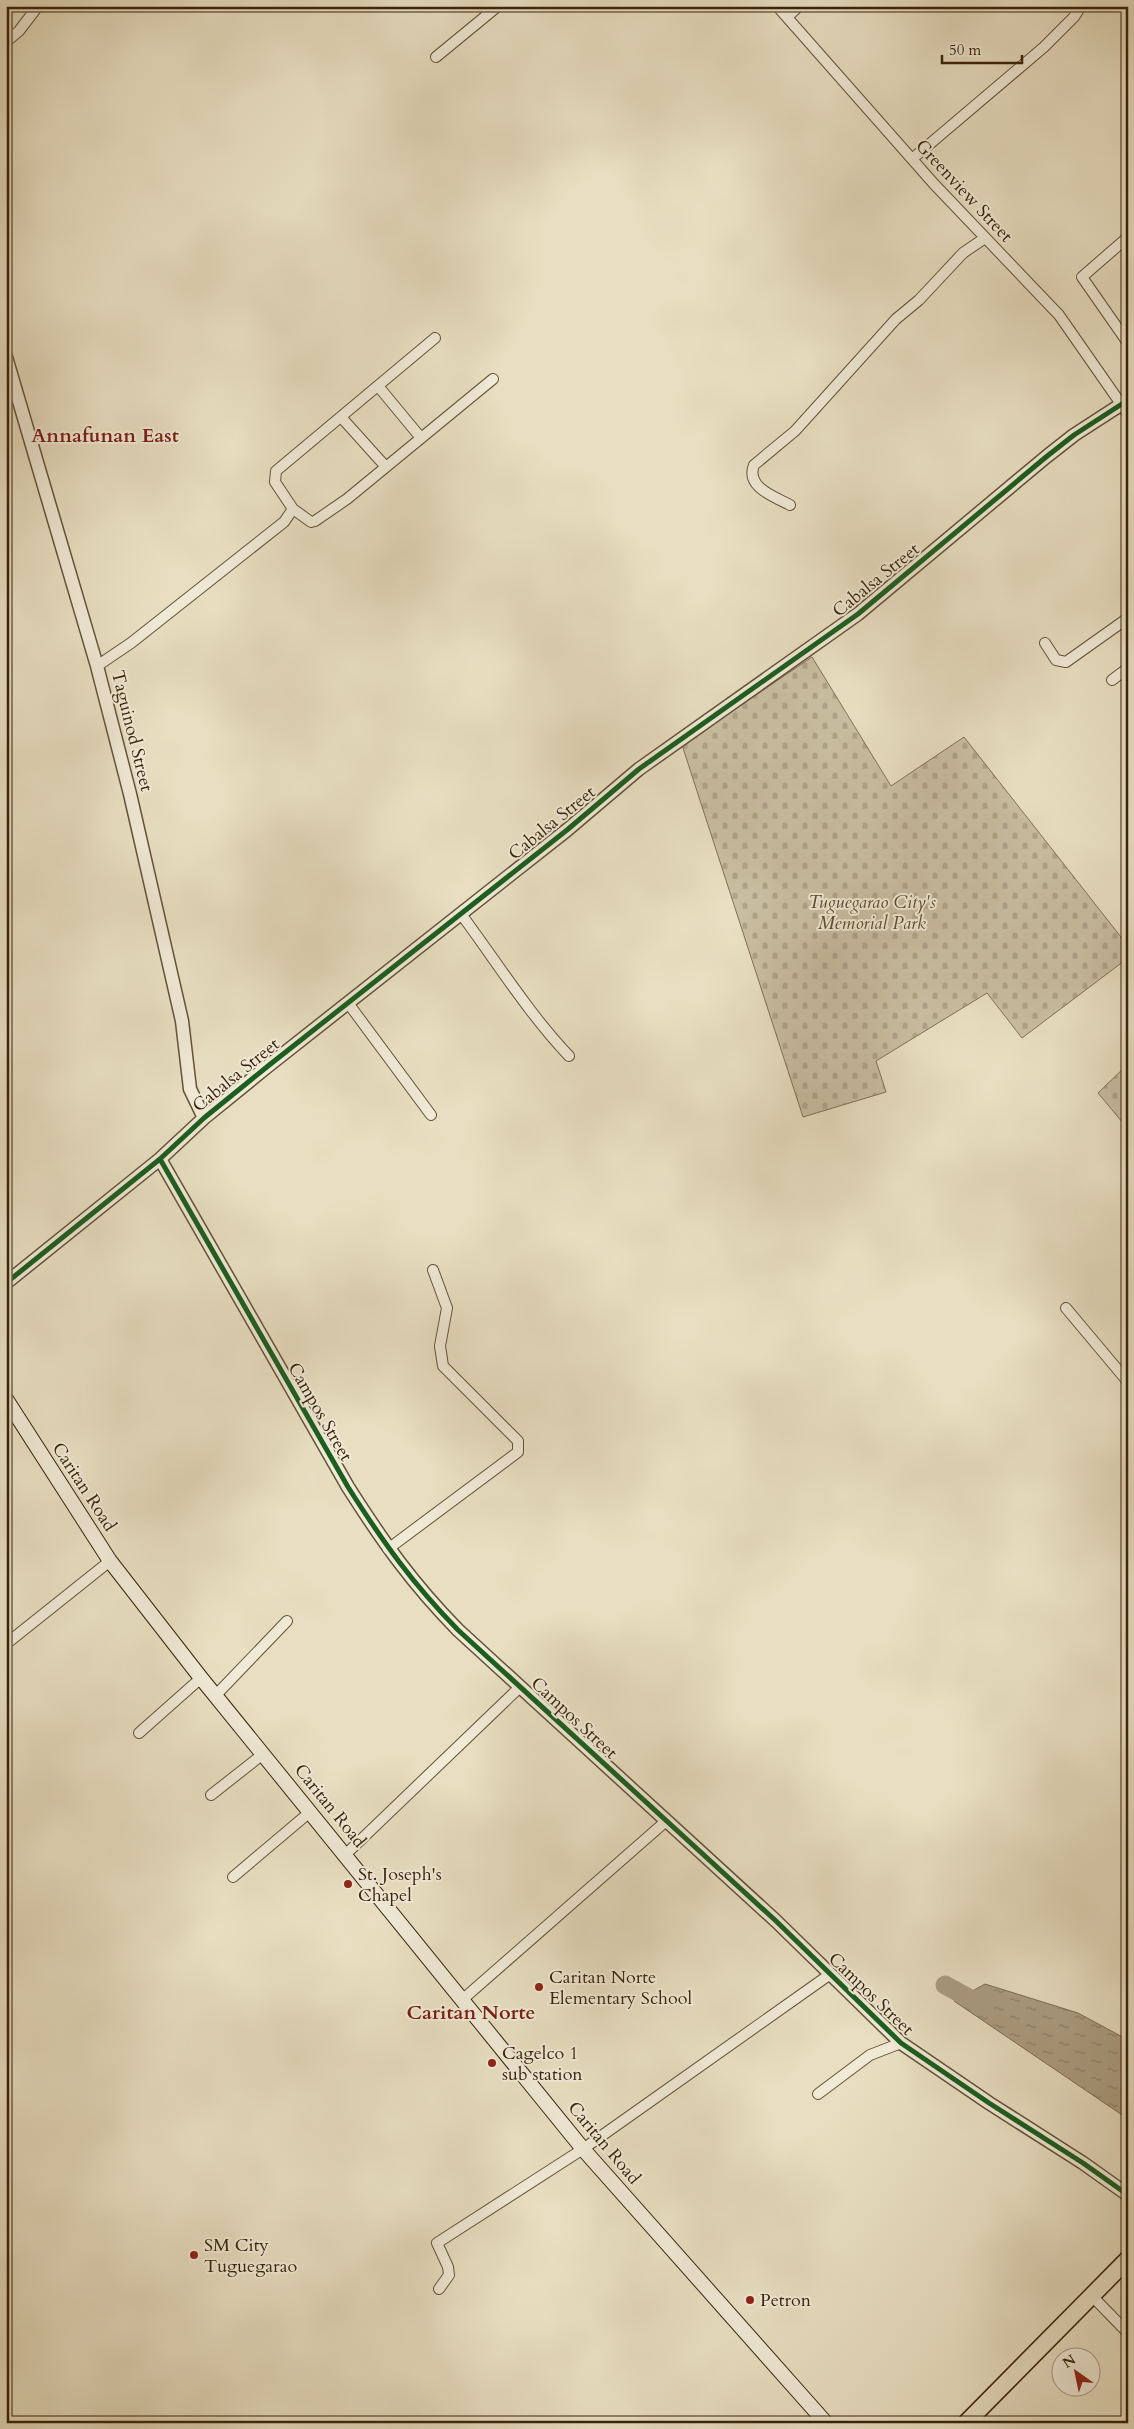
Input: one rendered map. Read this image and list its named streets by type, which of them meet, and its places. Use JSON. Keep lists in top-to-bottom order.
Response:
{
  "streets": {
    "main road": ["Caritan Road"],
    "street": [
      "Greenview Street",
      "Cabalsa Street",
      "Taguinod Street",
      "Campos Street"
    ]
  },
  "crossings": [
    ["Greenview Street", "Cabalsa Street"],
    ["Cabalsa Street", "Taguinod Street"],
    ["Cabalsa Street", "Campos Street"]
  ],
  "districts": ["Annafunan East", "Caritan Norte"],
  "parks": ["Tuguegarao City's Memorial Park"],
  "places": [
    "St. Joseph's Chapel",
    "Caritan Norte Elementary School",
    "Cagelco 1 sub station",
    "SM City Tuguegarao",
    "Petron"
  ],
  "scale_bar": "50 m",
  "north": "top left"
}
